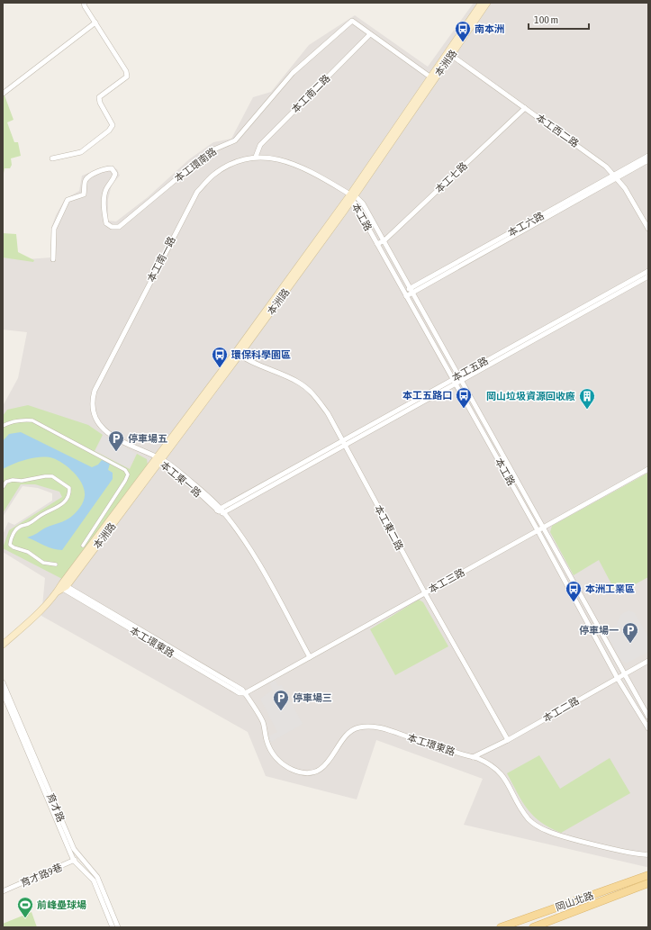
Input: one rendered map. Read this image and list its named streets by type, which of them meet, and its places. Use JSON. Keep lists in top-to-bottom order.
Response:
{
  "streets": {
    "main road": ["本洲路", "岡山北路"],
    "street": [
      "本工南二路",
      "本工西二路",
      "本工環南路",
      "本工七路",
      "本工路",
      "本工六路",
      "本工南一路",
      "本工五路",
      "本工東一路",
      "本工東二路",
      "本工三路",
      "本工環東路",
      "本工二路",
      "育才路",
      "育才路9巷"
    ]
  },
  "crossings": [
    ["本洲路", "本工西二路"],
    ["本洲路", "本工環南路"],
    ["本洲路", "本工路"],
    ["本洲路", "本工南一路"],
    ["本洲路", "本工東一路"],
    ["本洲路", "本工東二路"],
    ["本洲路", "本工環東路"],
    ["本工南二路", "本工環南路"],
    ["本工南二路", "本工南一路"],
    ["本工西二路", "本工七路"],
    ["本工西二路", "本工六路"],
    ["本工七路", "本工路"],
    ["本工路", "本工六路"],
    ["本工路", "本工南一路"],
    ["本工路", "本工五路"],
    ["本工路", "本工三路"],
    ["本工路", "本工二路"],
    ["本工南一路", "本工東一路"],
    ["本工五路", "本工東一路"],
    ["本工五路", "本工東二路"],
    ["本工東一路", "本工三路"],
    ["本工東二路", "本工三路"],
    ["本工東二路", "本工二路"],
    ["本工三路", "本工環東路"],
    ["本工環東路", "本工二路"],
    ["育才路", "育才路9巷"]
  ],
  "places": {
    "bus stop": [
      "南本洲",
      "環保科學園區",
      "本工五路口",
      "本洲工業區"
    ],
    "building": ["岡山垃圾資源回收廠"],
    "parking": ["停車場五", "停車場一", "停車場三"],
    "sports": ["前峰壘球場"]
  },
  "scale_bar": "100 m"
}
